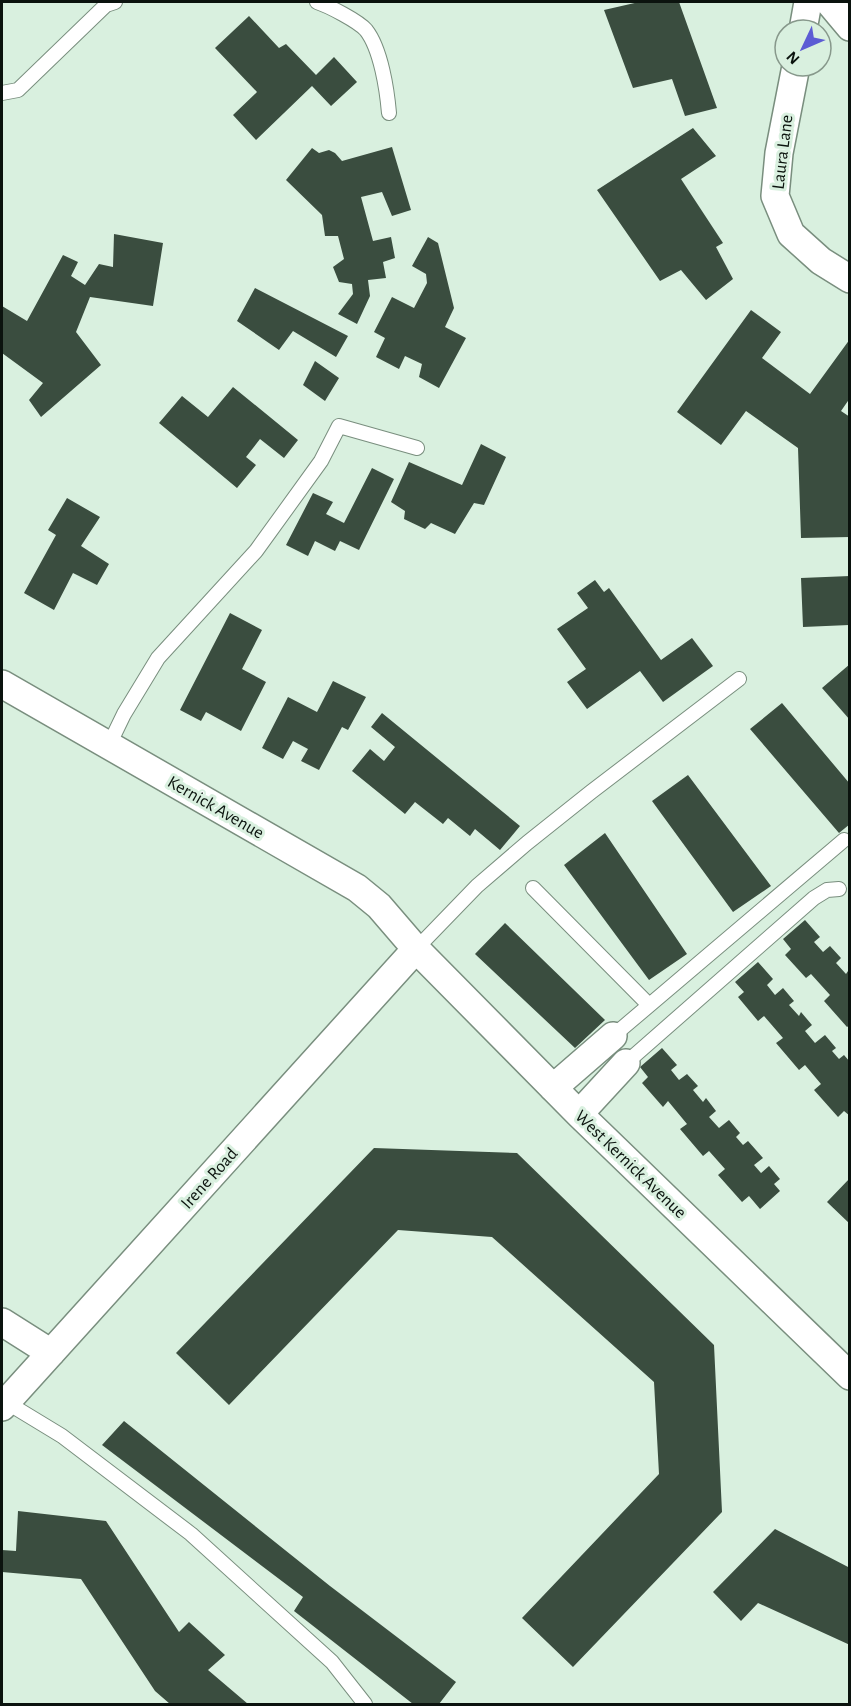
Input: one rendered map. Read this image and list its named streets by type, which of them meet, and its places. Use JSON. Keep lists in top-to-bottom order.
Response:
{
  "streets": {
    "street": [
      "Laura Lane",
      "Kernick Avenue",
      "West Kernick Avenue",
      "Irene Road"
    ]
  },
  "crossings": [
    ["Kernick Avenue", "West Kernick Avenue"],
    ["Kernick Avenue", "Irene Road"],
    ["West Kernick Avenue", "Irene Road"]
  ],
  "north": "bottom left"
}
